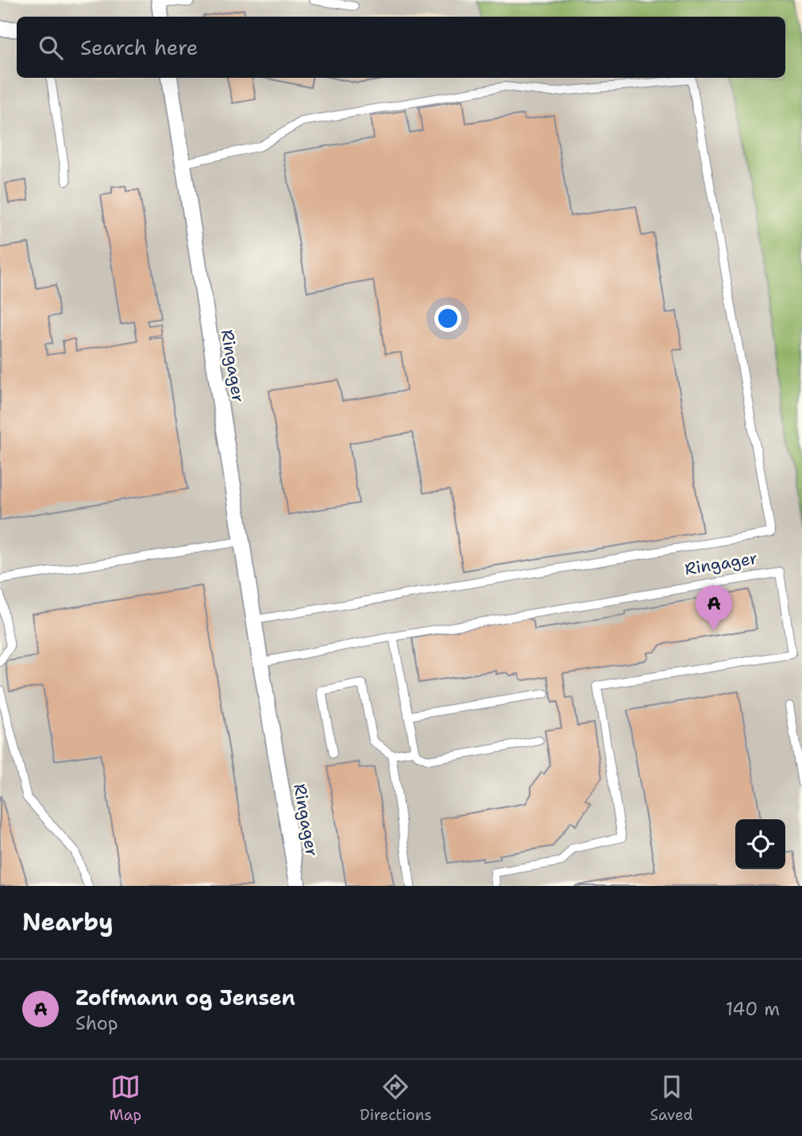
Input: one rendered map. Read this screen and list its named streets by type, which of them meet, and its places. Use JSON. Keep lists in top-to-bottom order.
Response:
{
  "streets": {
    "street": ["Ringager"]
  },
  "page": {
    "search": "Search here",
    "pins": "A",
    "heading": "Nearby",
    "list": [
      {
        "mark": "A",
        "name": "Zoffmann og Jensen",
        "note": "Shop",
        "value": "140 m"
      }
    ],
    "nav": ["Map", "Directions", "Saved"]
  }
}
